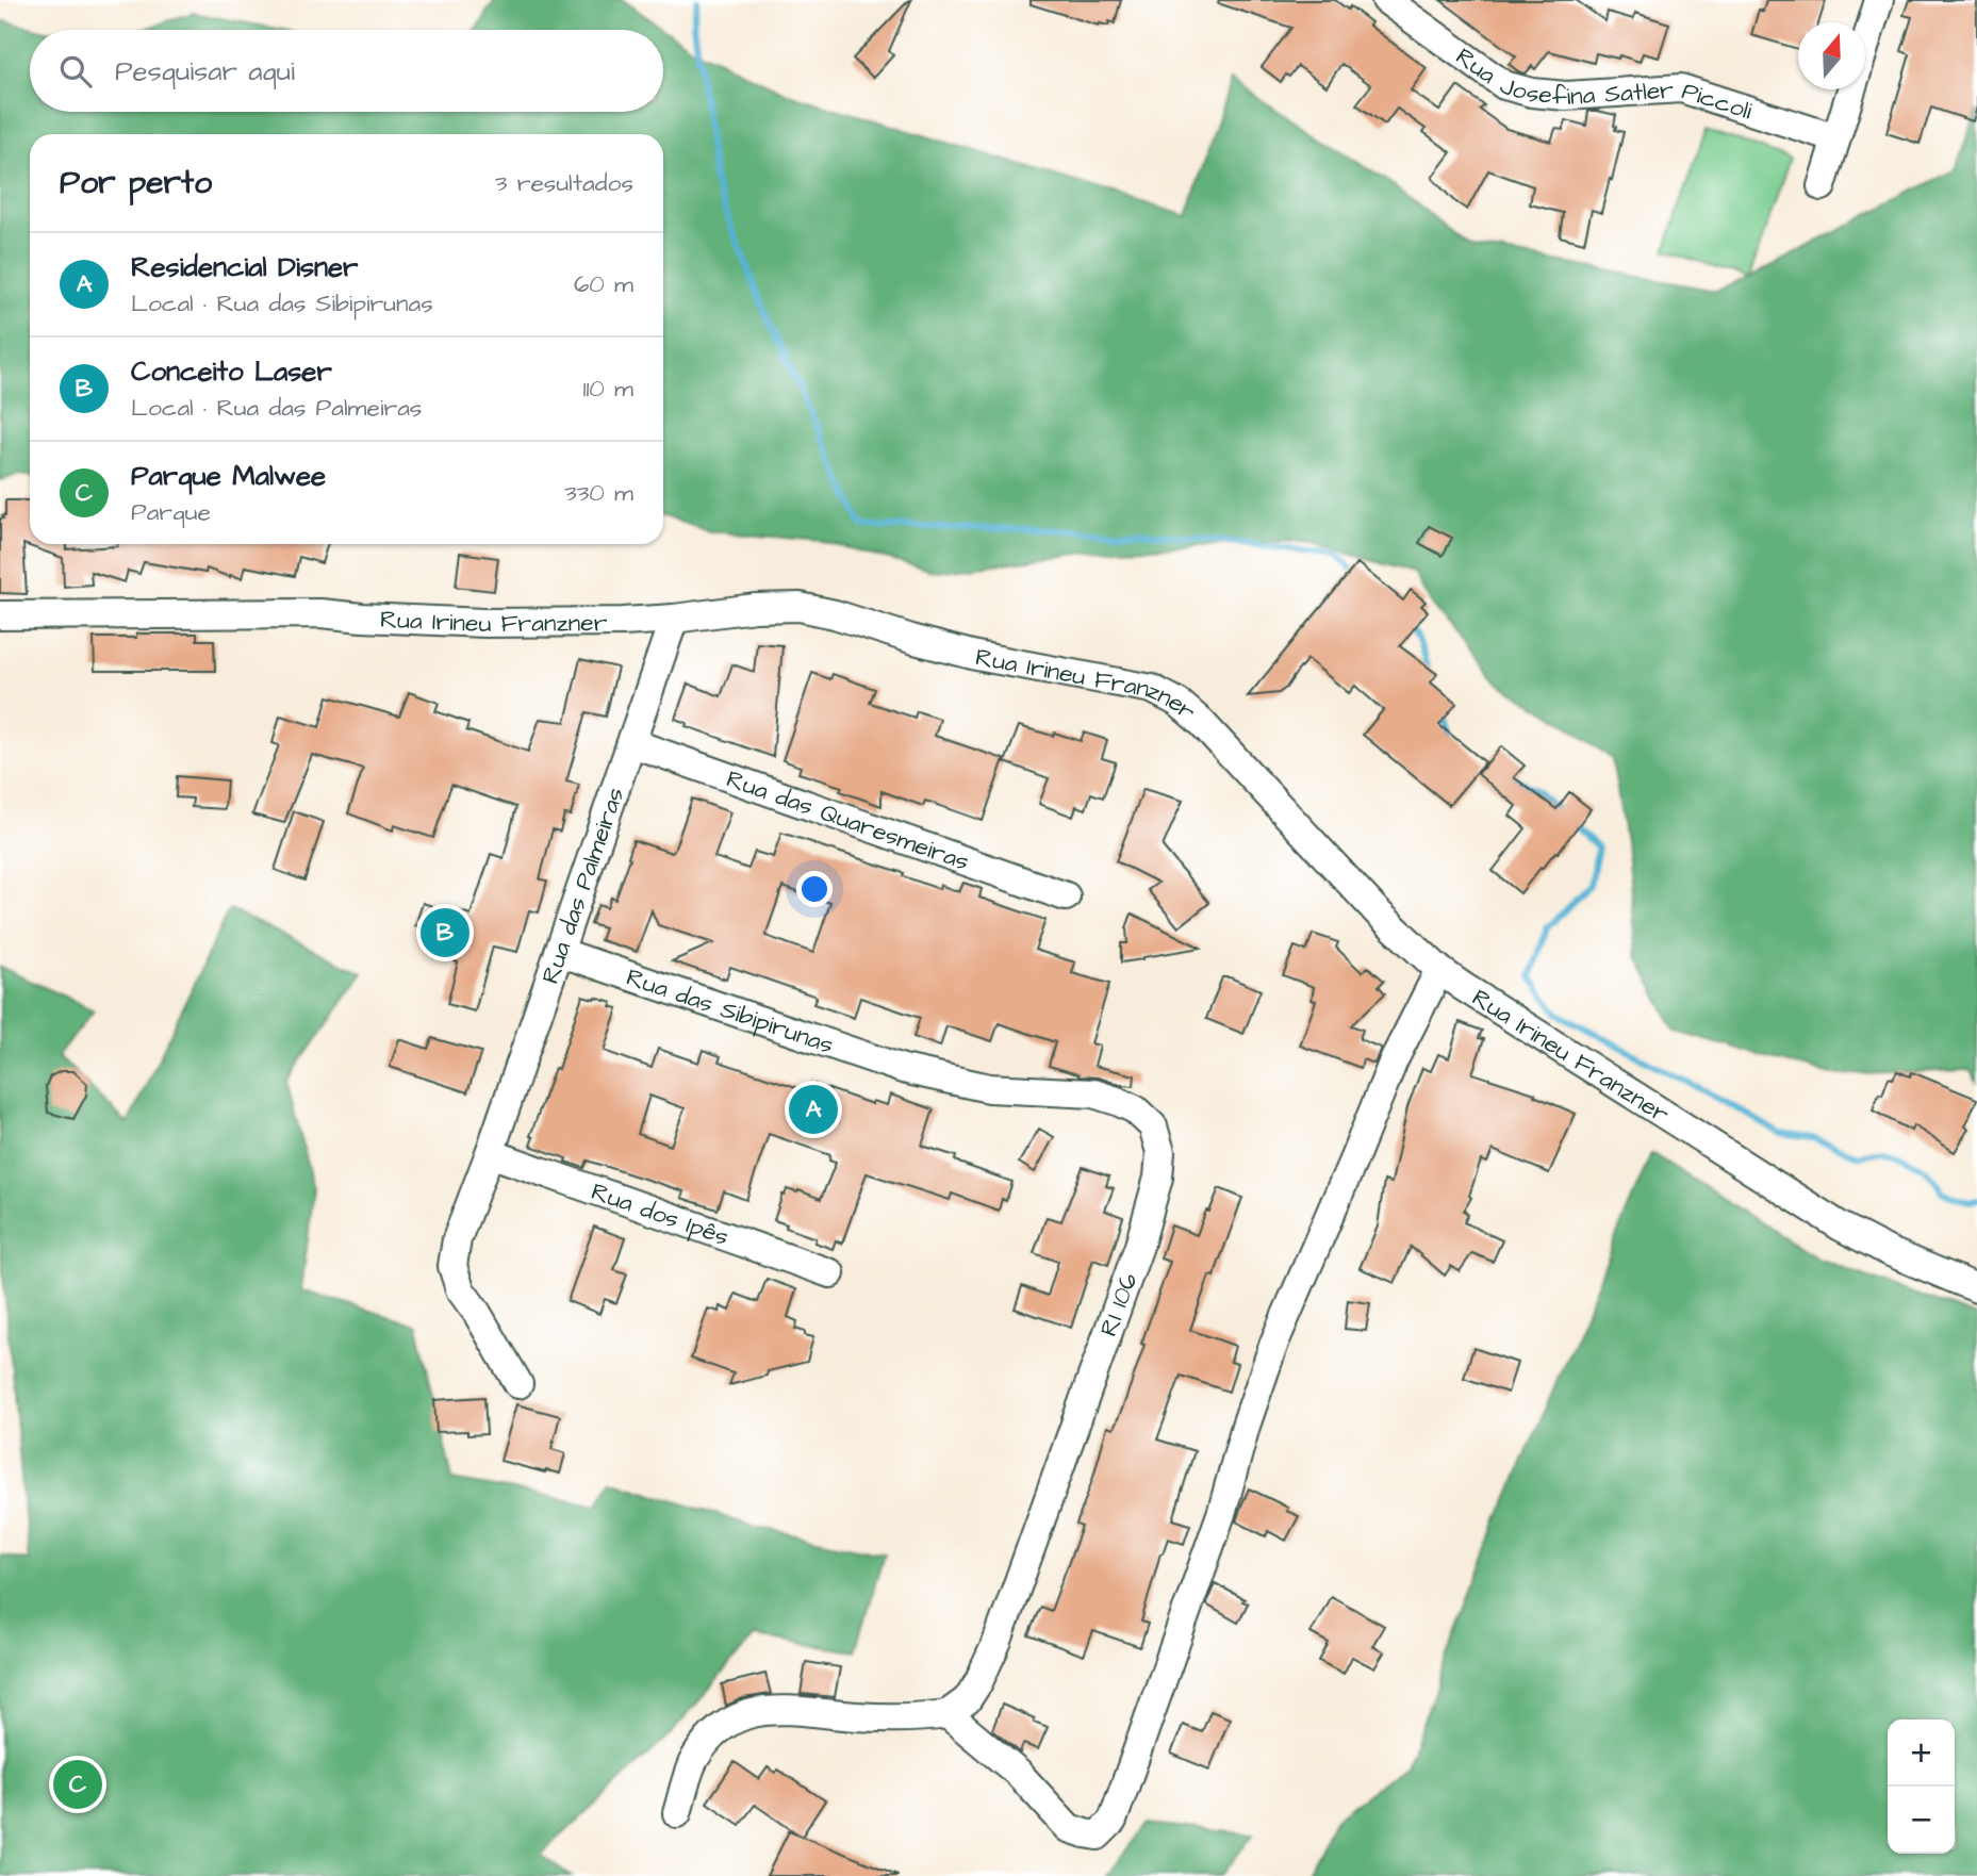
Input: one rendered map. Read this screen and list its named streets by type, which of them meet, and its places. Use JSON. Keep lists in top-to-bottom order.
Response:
{
  "streets": {
    "street": [
      "Rua Josefina Satler Piccoli",
      "Rua Irineu Franzner",
      "Rua das Quaresmeiras",
      "Rua das Palmeiras",
      "Rua das Sibipirunas",
      "Rua dos Ipês",
      "RI 106"
    ]
  },
  "crossings": [
    ["Rua Irineu Franzner", "Rua das Palmeiras"],
    ["Rua das Quaresmeiras", "Rua das Palmeiras"],
    ["Rua das Palmeiras", "Rua das Sibipirunas"],
    ["Rua das Palmeiras", "Rua dos Ipês"],
    ["Rua das Sibipirunas", "RI 106"]
  ],
  "north": "top",
  "page": {
    "search": "Pesquisar aqui",
    "heading": ["Por perto", "3 resultados"],
    "list": [
      {
        "mark": "A",
        "name": "Residencial Disner",
        "note": "Local · Rua das Sibipirunas",
        "value": "60 m"
      },
      {
        "mark": "B",
        "name": "Conceito Laser",
        "note": "Local · Rua das Palmeiras",
        "value": "110 m"
      },
      {
        "mark": "C",
        "name": "Parque Malwee",
        "note": "Parque",
        "value": "330 m"
      }
    ],
    "pins": ["B", "A", "C"],
    "map_buttons": ["+", "−"]
  }
}
